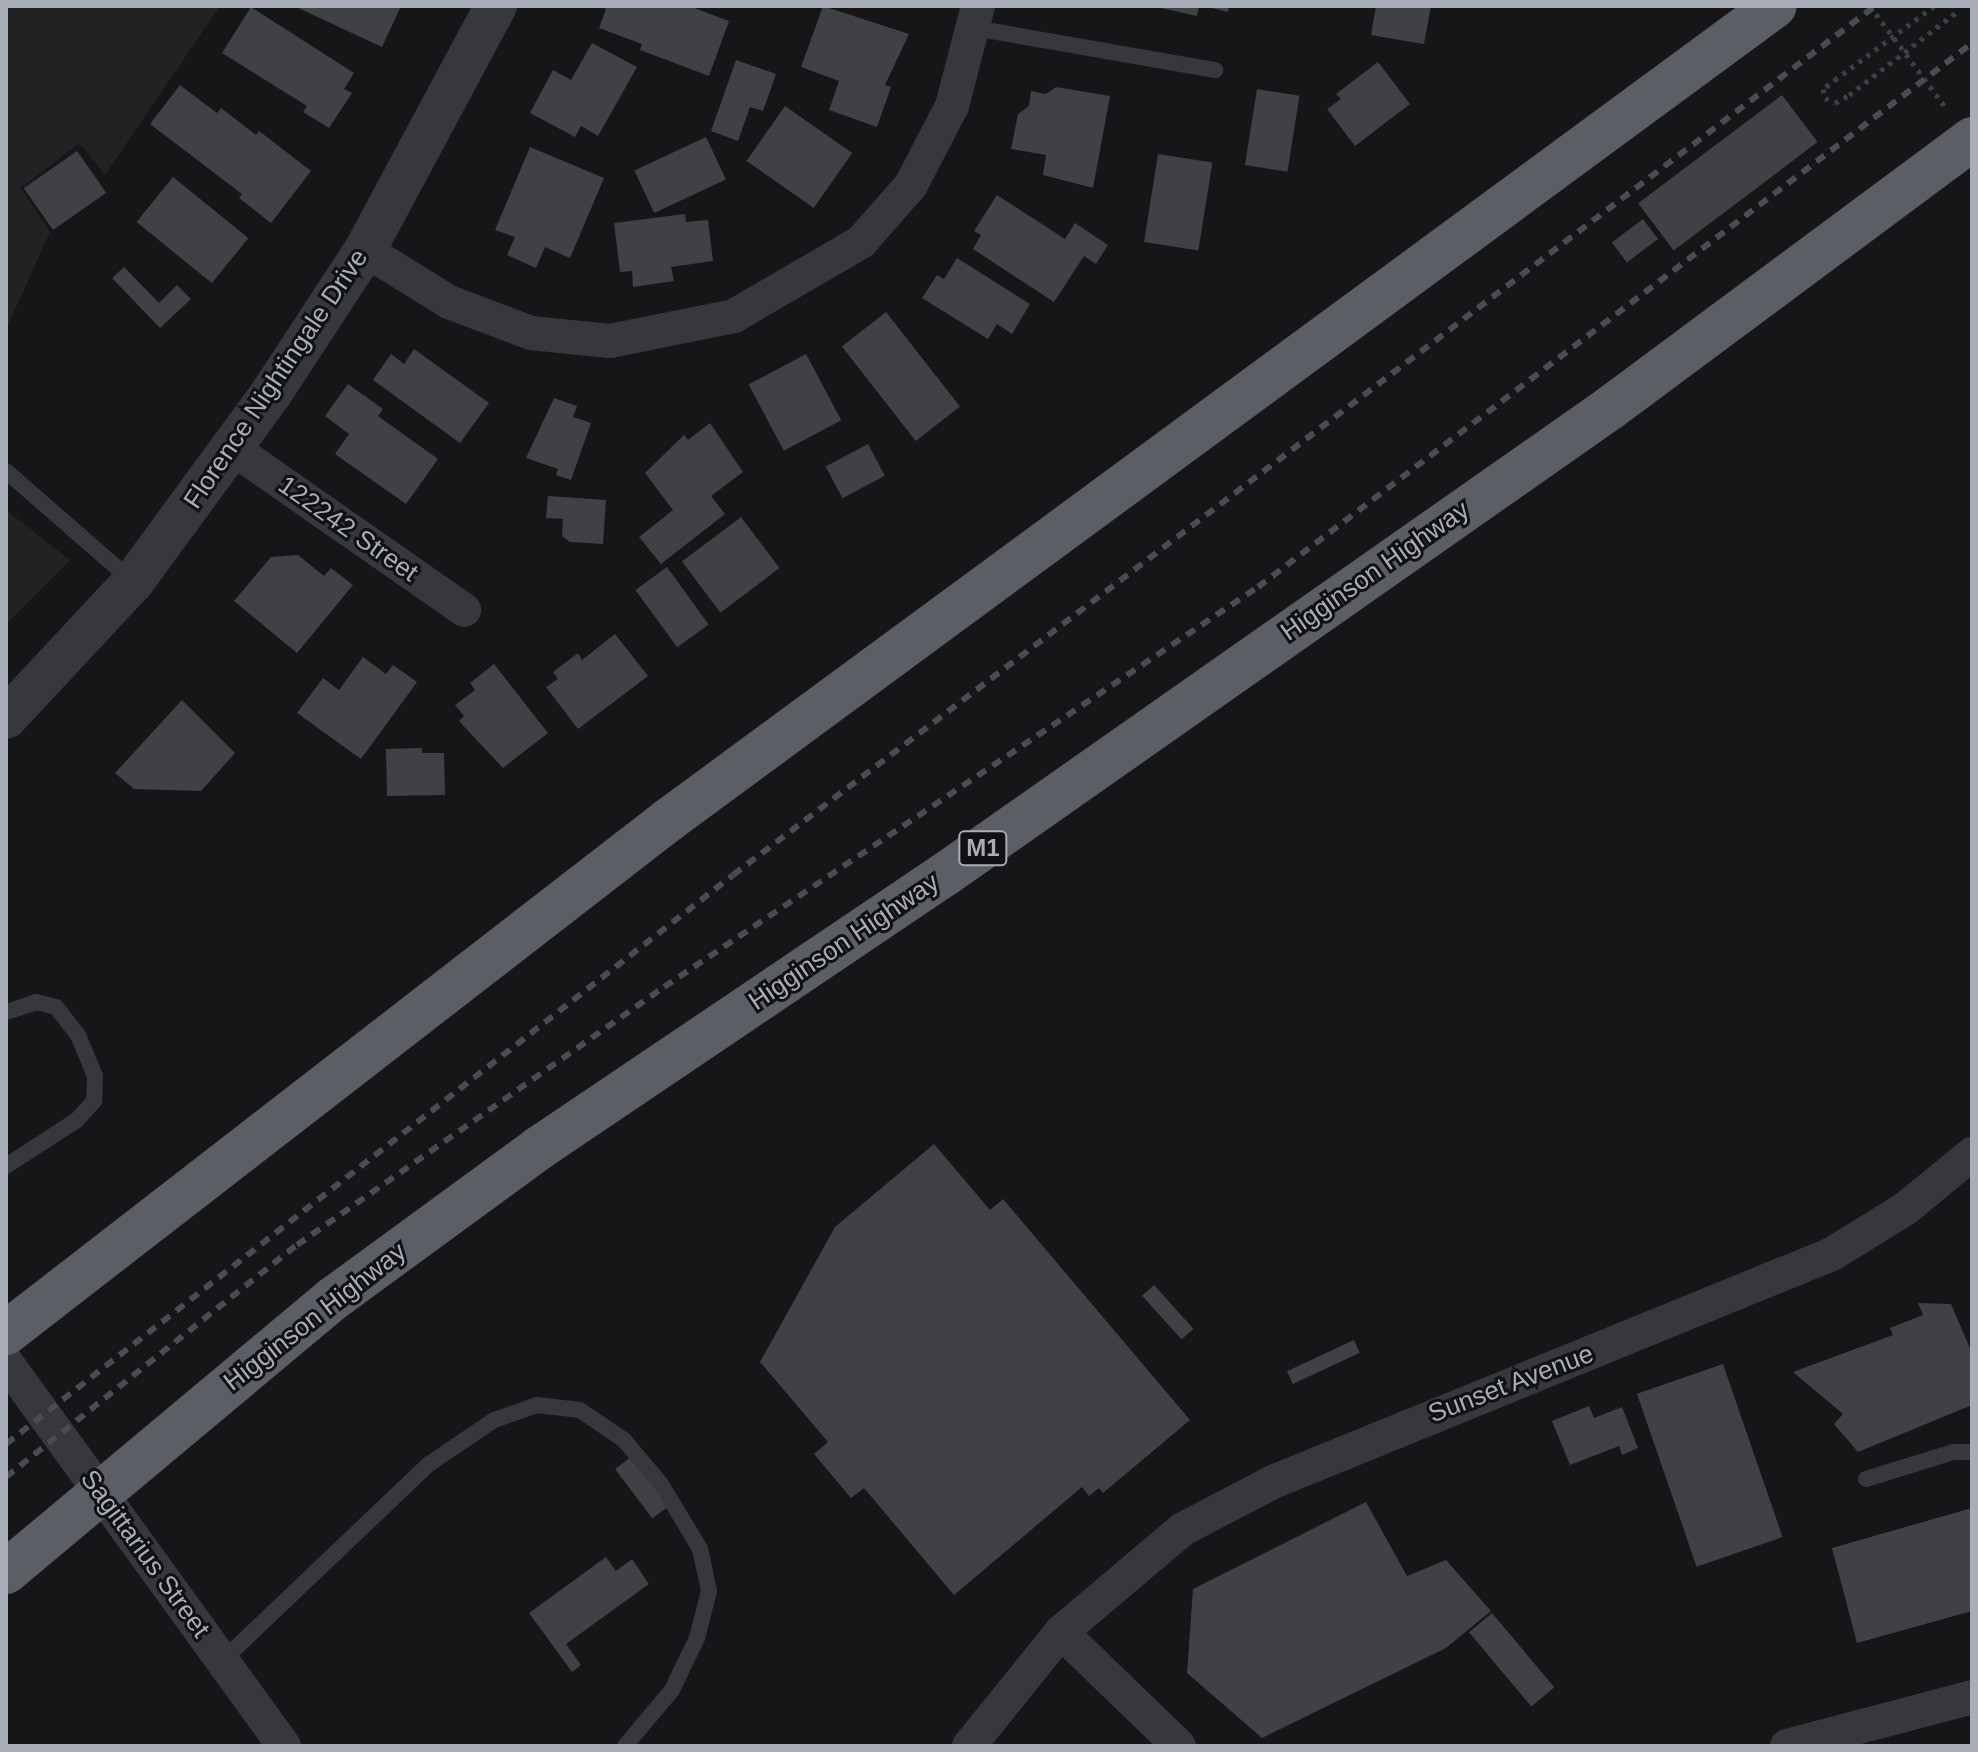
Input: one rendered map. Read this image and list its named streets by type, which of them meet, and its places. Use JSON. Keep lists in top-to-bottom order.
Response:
{
  "streets": {
    "highway": ["Higginson Highway", "M1"],
    "street": [
      "Florence Nightingale Drive",
      "122242 Street",
      "Sunset Avenue",
      "Sagittarius Street"
    ]
  },
  "crossings": [
    ["Florence Nightingale Drive", "122242 Street"]
  ]
}
